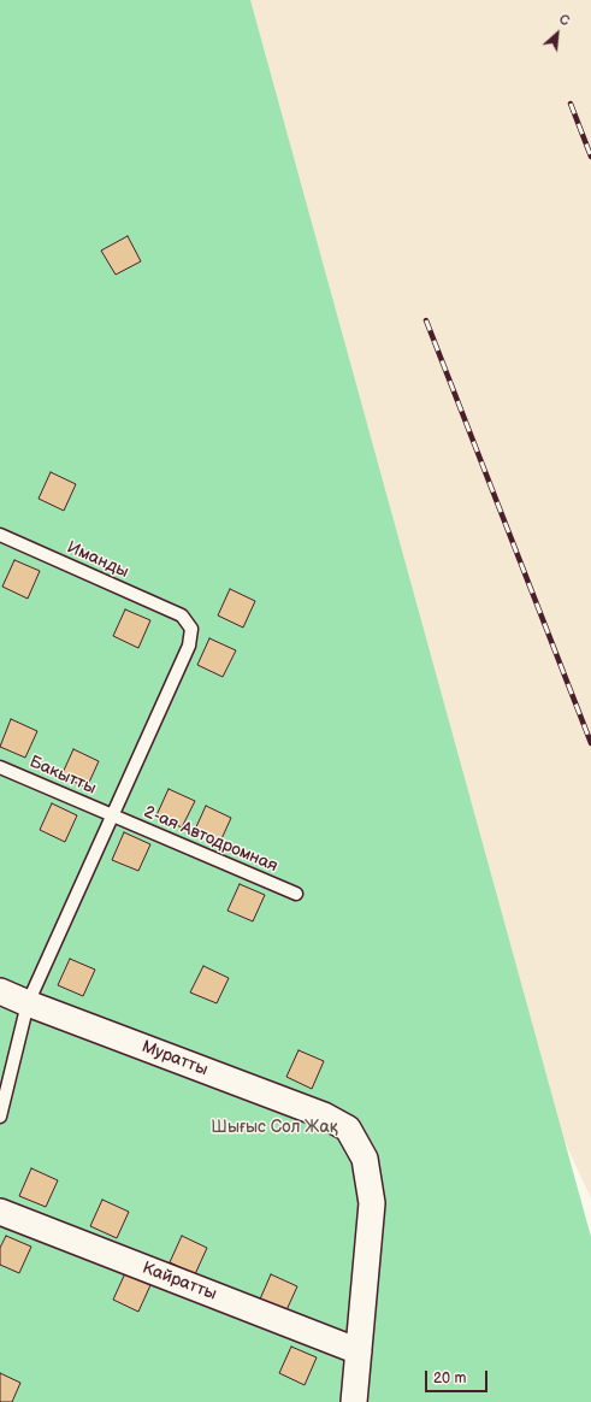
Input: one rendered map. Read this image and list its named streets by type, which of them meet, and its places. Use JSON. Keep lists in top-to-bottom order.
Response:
{
  "streets": {
    "street": ["Муратты", "Кайратты"],
    "lane": ["Иманды", "Бакытты", "2-ая Автодромная"]
  },
  "crossings": [
    ["Иманды", "Бакытты"],
    ["Иманды", "2-ая Автодромная"],
    ["Бакытты", "2-ая Автодромная"],
    ["Муратты", "Кайратты"]
  ],
  "parks": ["Шығыс Сол Жақ"],
  "scale_bar": "20 m",
  "north": "top right"
}
